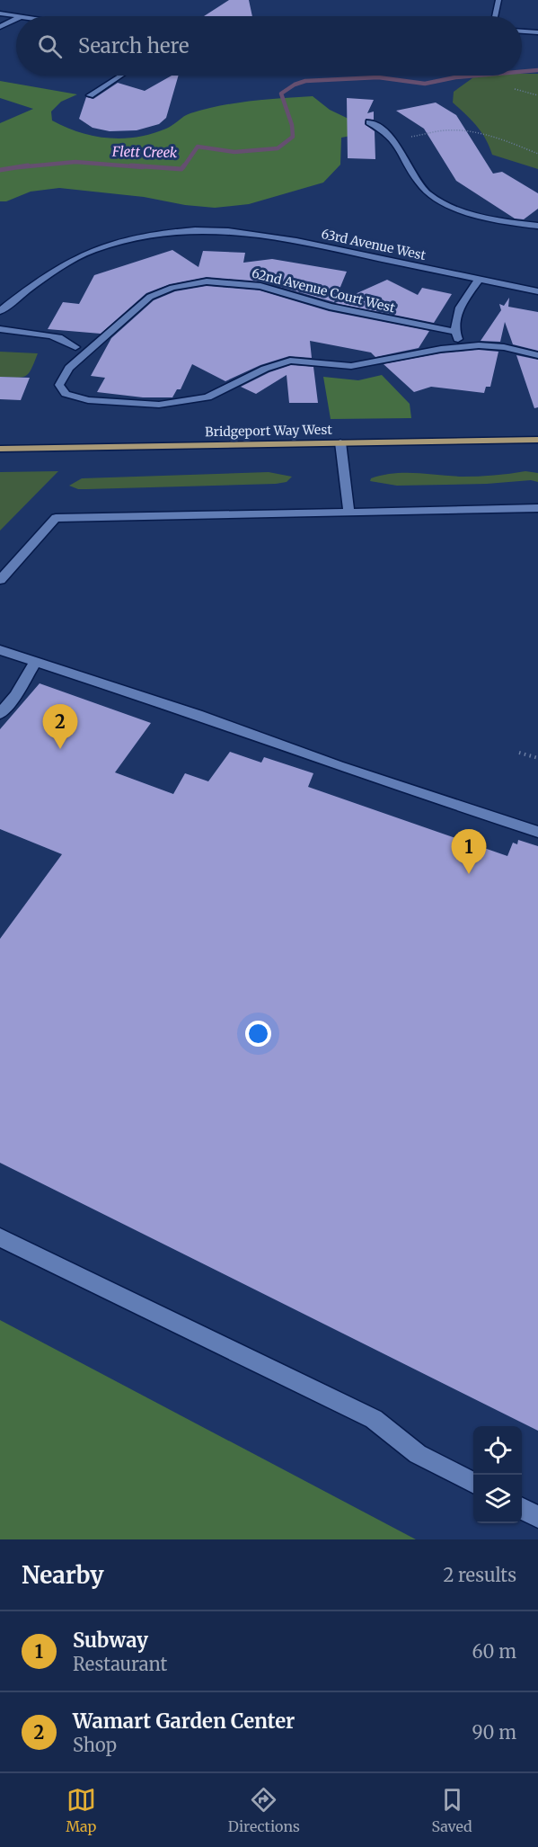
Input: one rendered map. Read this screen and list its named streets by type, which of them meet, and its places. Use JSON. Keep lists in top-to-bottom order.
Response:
{
  "streets": {
    "main road": ["Bridgeport Way West"],
    "street": ["63rd Avenue West", "62nd Avenue Court West"]
  },
  "water": ["Flett Creek"],
  "page": {
    "search": "Search here",
    "pins": ["2", "1"],
    "heading": ["Nearby", "2 results"],
    "list": [
      {
        "mark": "1",
        "name": "Subway",
        "note": "Restaurant",
        "value": "60 m"
      },
      {
        "mark": "2",
        "name": "Wamart Garden Center",
        "note": "Shop",
        "value": "90 m"
      }
    ],
    "nav": ["Map", "Directions", "Saved"]
  }
}
